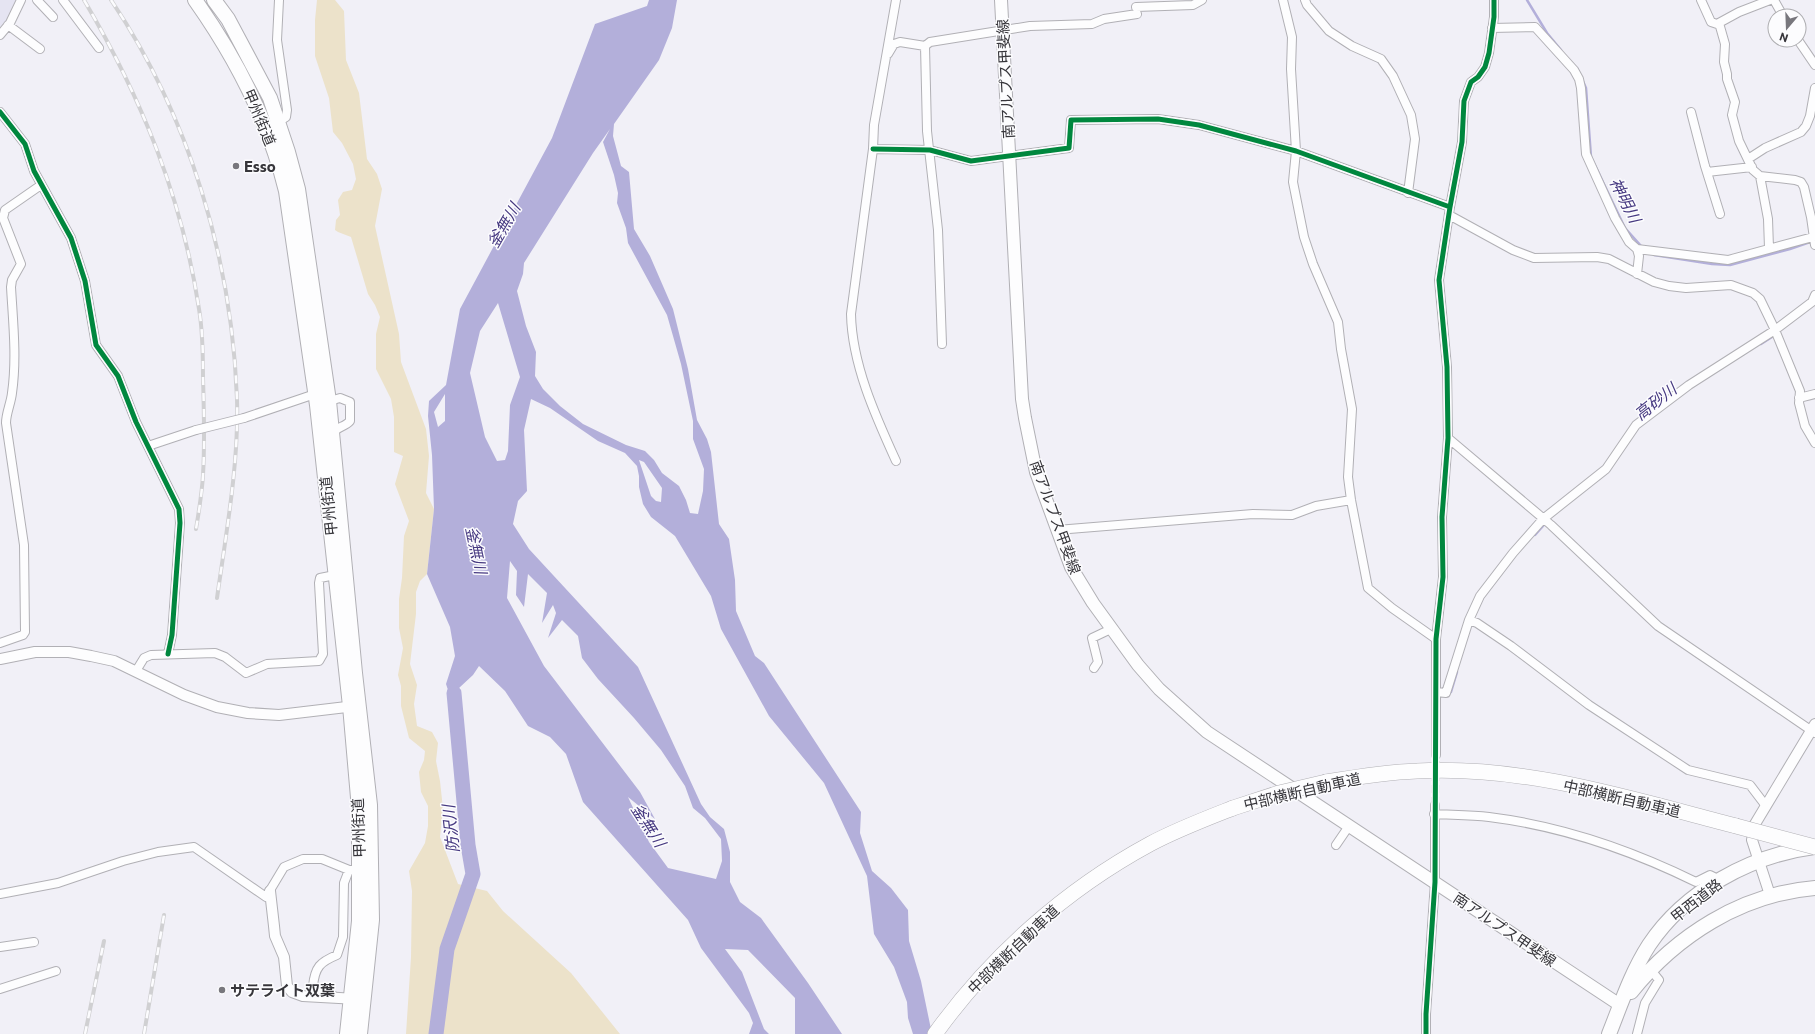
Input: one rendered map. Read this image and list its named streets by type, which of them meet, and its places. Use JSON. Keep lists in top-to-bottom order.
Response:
{
  "streets": {
    "highway": ["甲州街道", "中部横断自動車道", "甲西道路"],
    "main road": ["南アルプス甲斐線"]
  },
  "crossings": [
    ["南アルプス甲斐線", "甲西道路"],
    ["中部横断自動車道", "甲西道路"]
  ],
  "water": [
    "神明川",
    "釜無川",
    "高砂川",
    "防沢川"
  ],
  "places": ["Esso", "サテライト双葉"],
  "north": "bottom"
}
